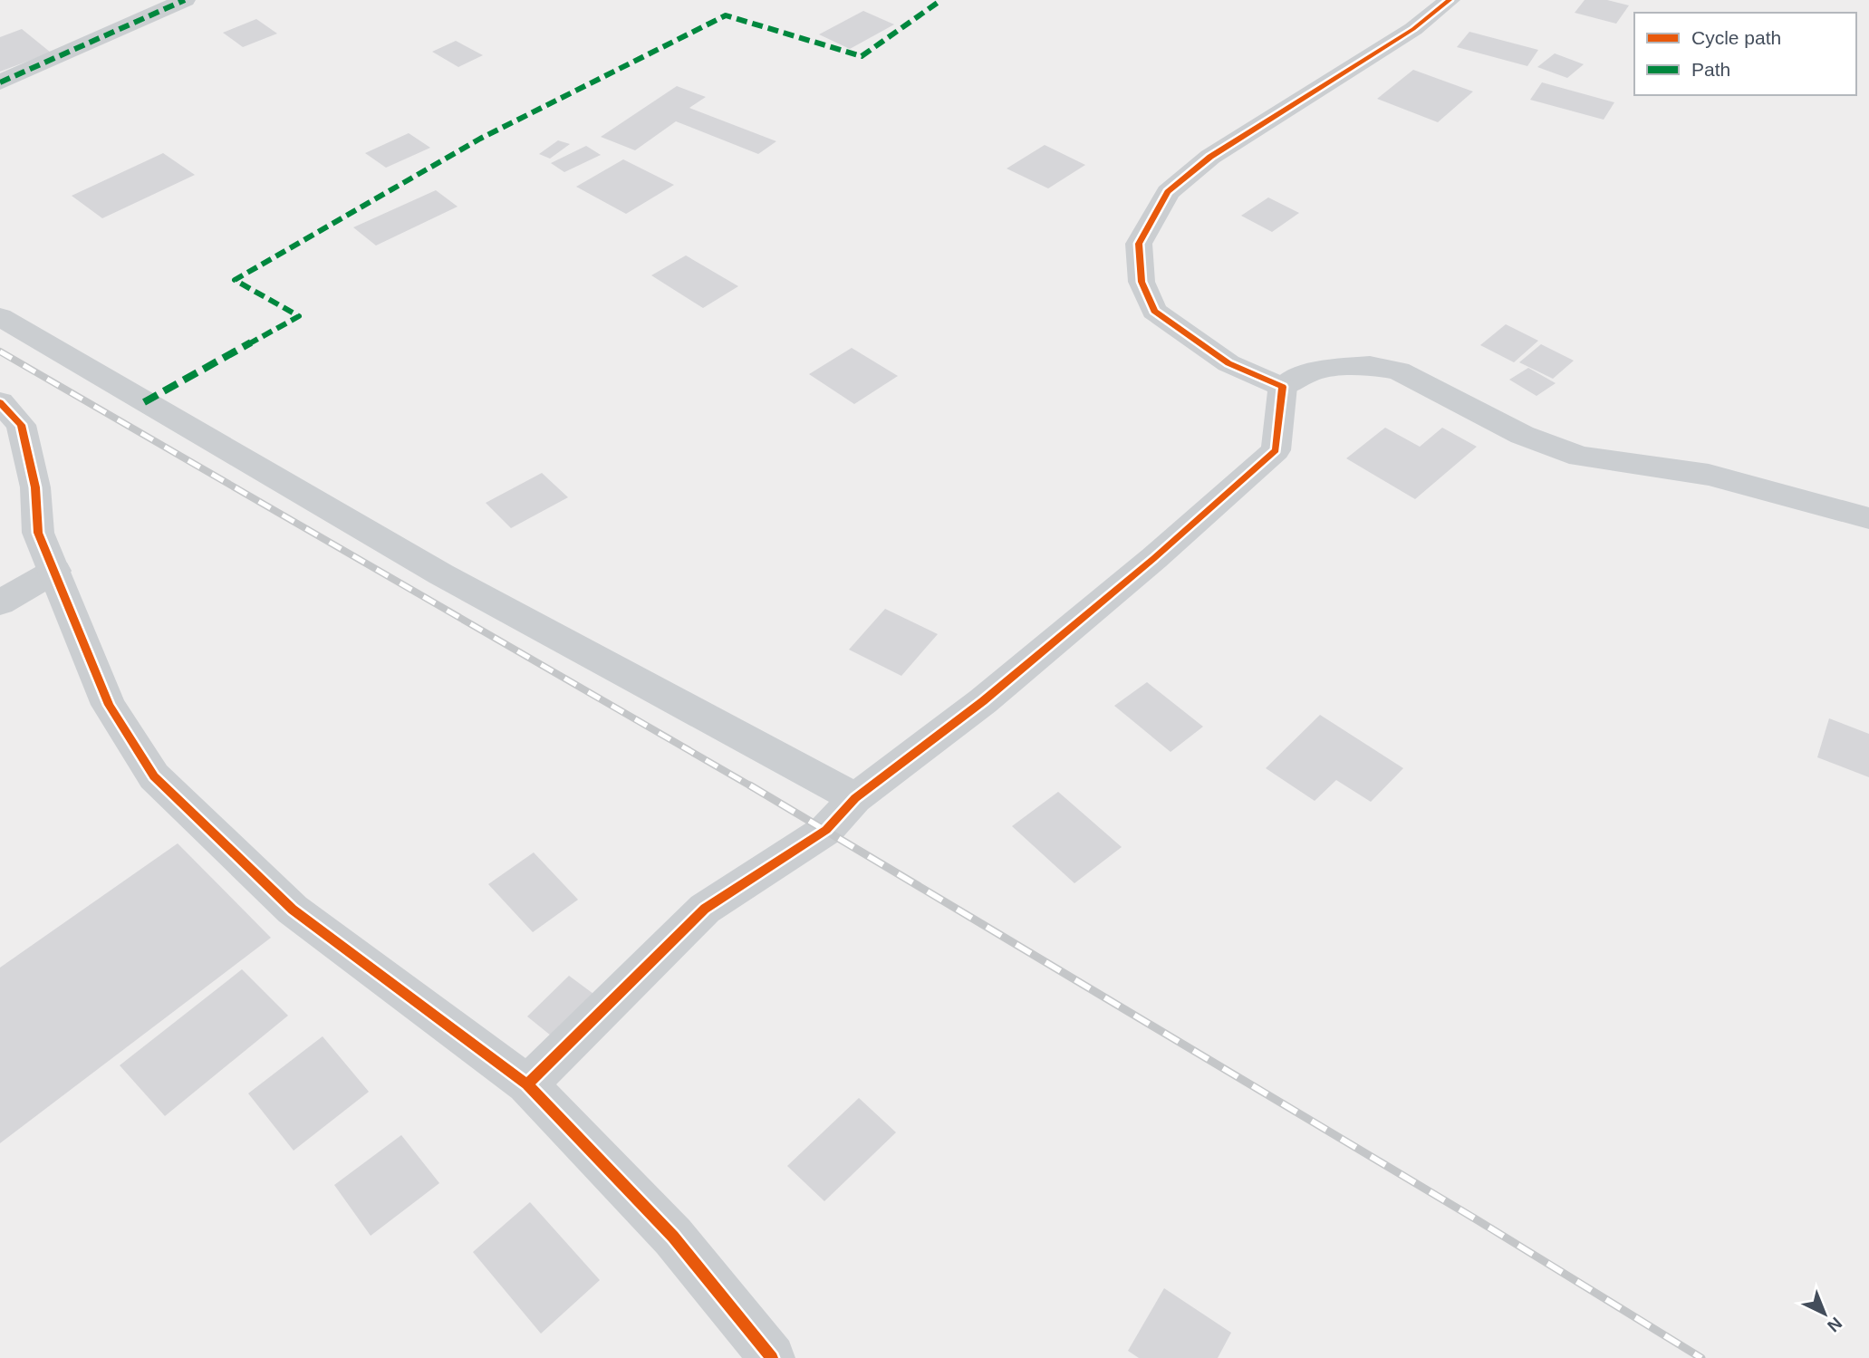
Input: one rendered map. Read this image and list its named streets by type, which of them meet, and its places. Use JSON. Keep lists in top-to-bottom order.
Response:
{
  "legend": ["Cycle path", "Path"],
  "north": "bottom right"
}
